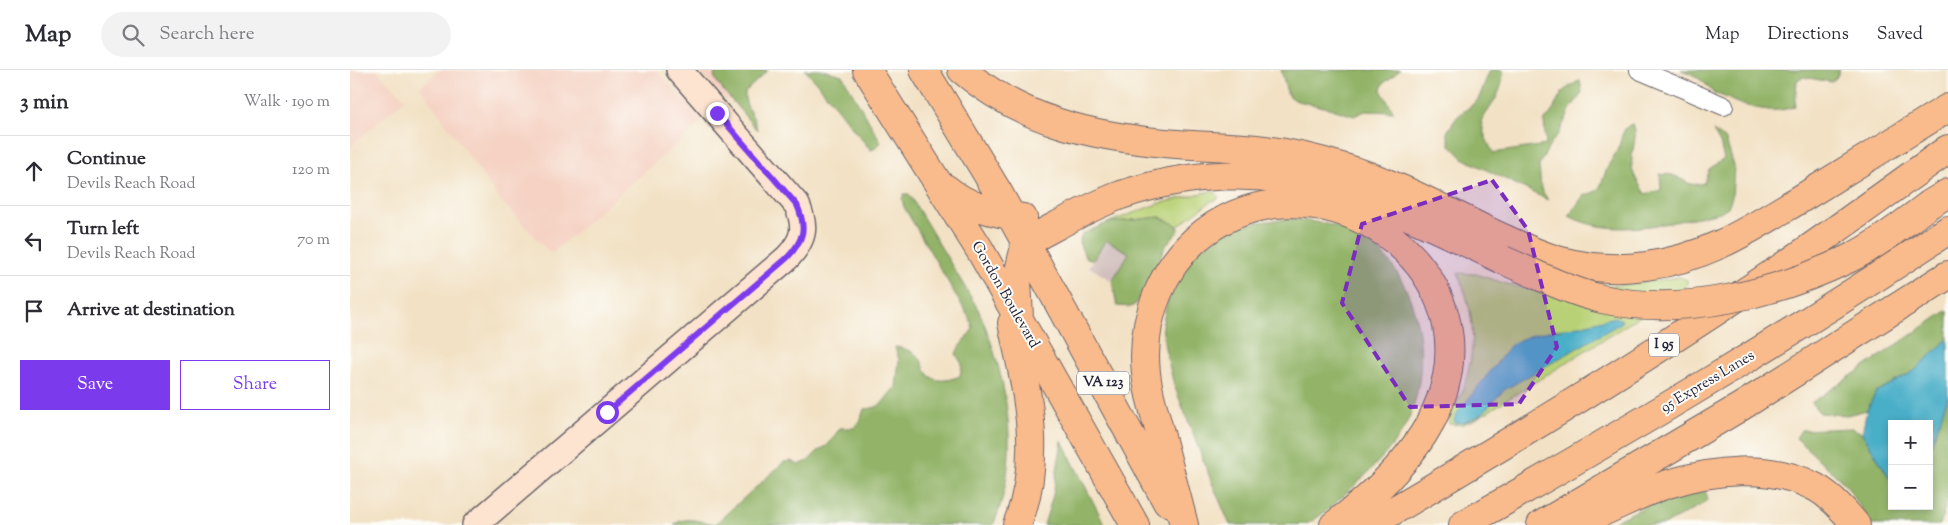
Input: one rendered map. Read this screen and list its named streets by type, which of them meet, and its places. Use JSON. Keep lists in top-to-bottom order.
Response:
{
  "streets": {
    "highway": [
      "Gordon Boulevard",
      "I 95",
      "95 Express Lanes",
      "VA 123"
    ]
  },
  "page": {
    "header": "Map",
    "search": "Search here",
    "nav": ["Map", "Directions", "Saved"],
    "heading": ["3 min", "Walk · 190 m"],
    "list": [
      ["Continue", "Devils Reach Road", "120 m"],
      ["Turn left", "Devils Reach Road", "70 m"],
      "Arrive at destination"
    ],
    "buttons": ["Save", "Share"],
    "map_buttons": ["+", "−"]
  }
}
